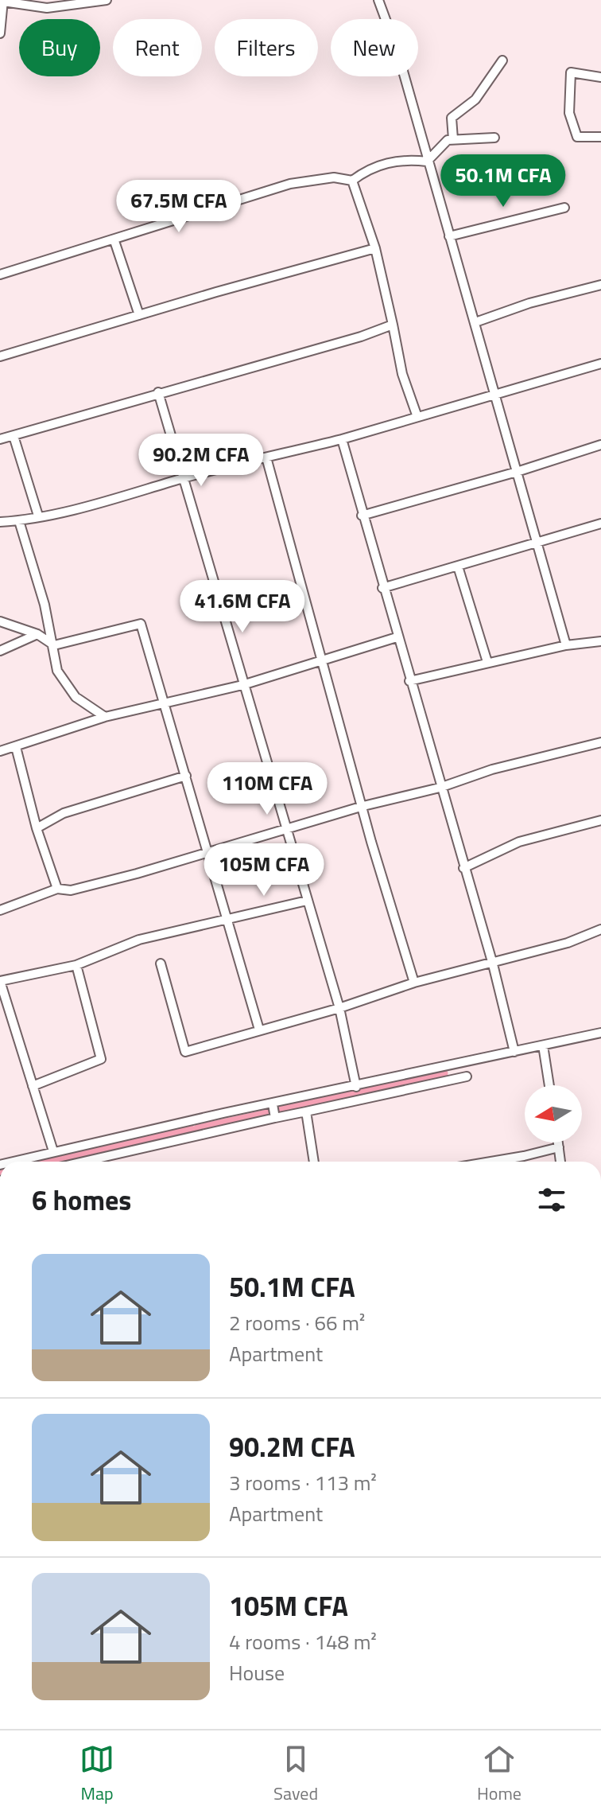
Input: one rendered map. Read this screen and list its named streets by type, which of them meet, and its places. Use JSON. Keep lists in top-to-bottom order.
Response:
{
  "north": "left",
  "page": {
    "chip": [
      "Buy",
      "Rent",
      "Filters",
      "New"
    ],
    "price": [
      "50.1M CFA",
      "67.5M CFA",
      "90.2M CFA",
      "41.6M CFA",
      "110M CFA",
      "105M CFA"
    ],
    "heading": "6 homes",
    "list": [
      {
        "name": "50.1M CFA",
        "note": "2 rooms · 66 m² · Apartment"
      },
      {
        "name": "90.2M CFA",
        "note": "3 rooms · 113 m² · Apartment"
      },
      {
        "name": "105M CFA",
        "note": "4 rooms · 148 m² · House"
      }
    ],
    "tabs": ["Map", "Saved", "Home"]
  }
}
